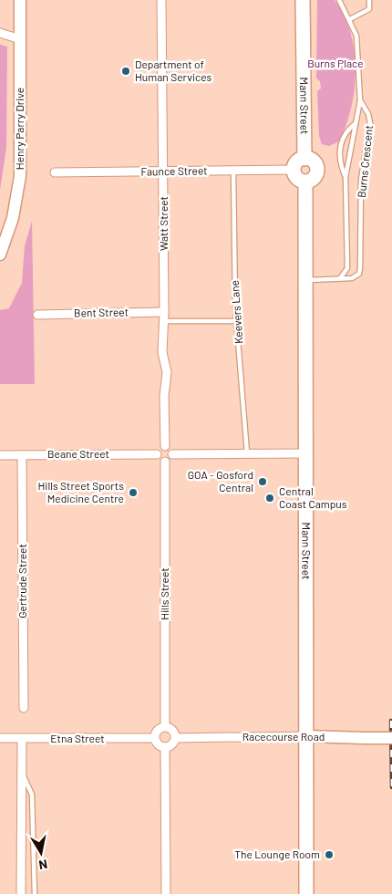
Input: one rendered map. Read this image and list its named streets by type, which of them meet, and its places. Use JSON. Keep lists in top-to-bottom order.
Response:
{
  "streets": {
    "main road": ["Mann Street", "Henry Parry Drive", "Racecourse Road"],
    "street": [
      "Faunce Street",
      "Watt Street",
      "Bent Street",
      "Beane Street",
      "Gertrude Street",
      "Hills Street",
      "Etna Street"
    ],
    "lane": ["Burns Crescent", "Keevers Lane"]
  },
  "crossings": [
    ["Mann Street", "Burns Crescent"],
    ["Mann Street", "Faunce Street"],
    ["Mann Street", "Racecourse Road"],
    ["Faunce Street", "Watt Street"],
    ["Faunce Street", "Keevers Lane"],
    ["Watt Street", "Bent Street"],
    ["Watt Street", "Beane Street"],
    ["Watt Street", "Hills Street"],
    ["Beane Street", "Gertrude Street"],
    ["Beane Street", "Hills Street"],
    ["Hills Street", "Racecourse Road"],
    ["Hills Street", "Etna Street"],
    ["Racecourse Road", "Etna Street"]
  ],
  "parks": ["Burns Place"],
  "places": [
    "Department of Human Services",
    "GOA - Gosford Central",
    "Hills Street Sports Medicine Centre",
    "Central Coast Campus",
    "The Lounge Room"
  ],
  "north": "bottom"
}
